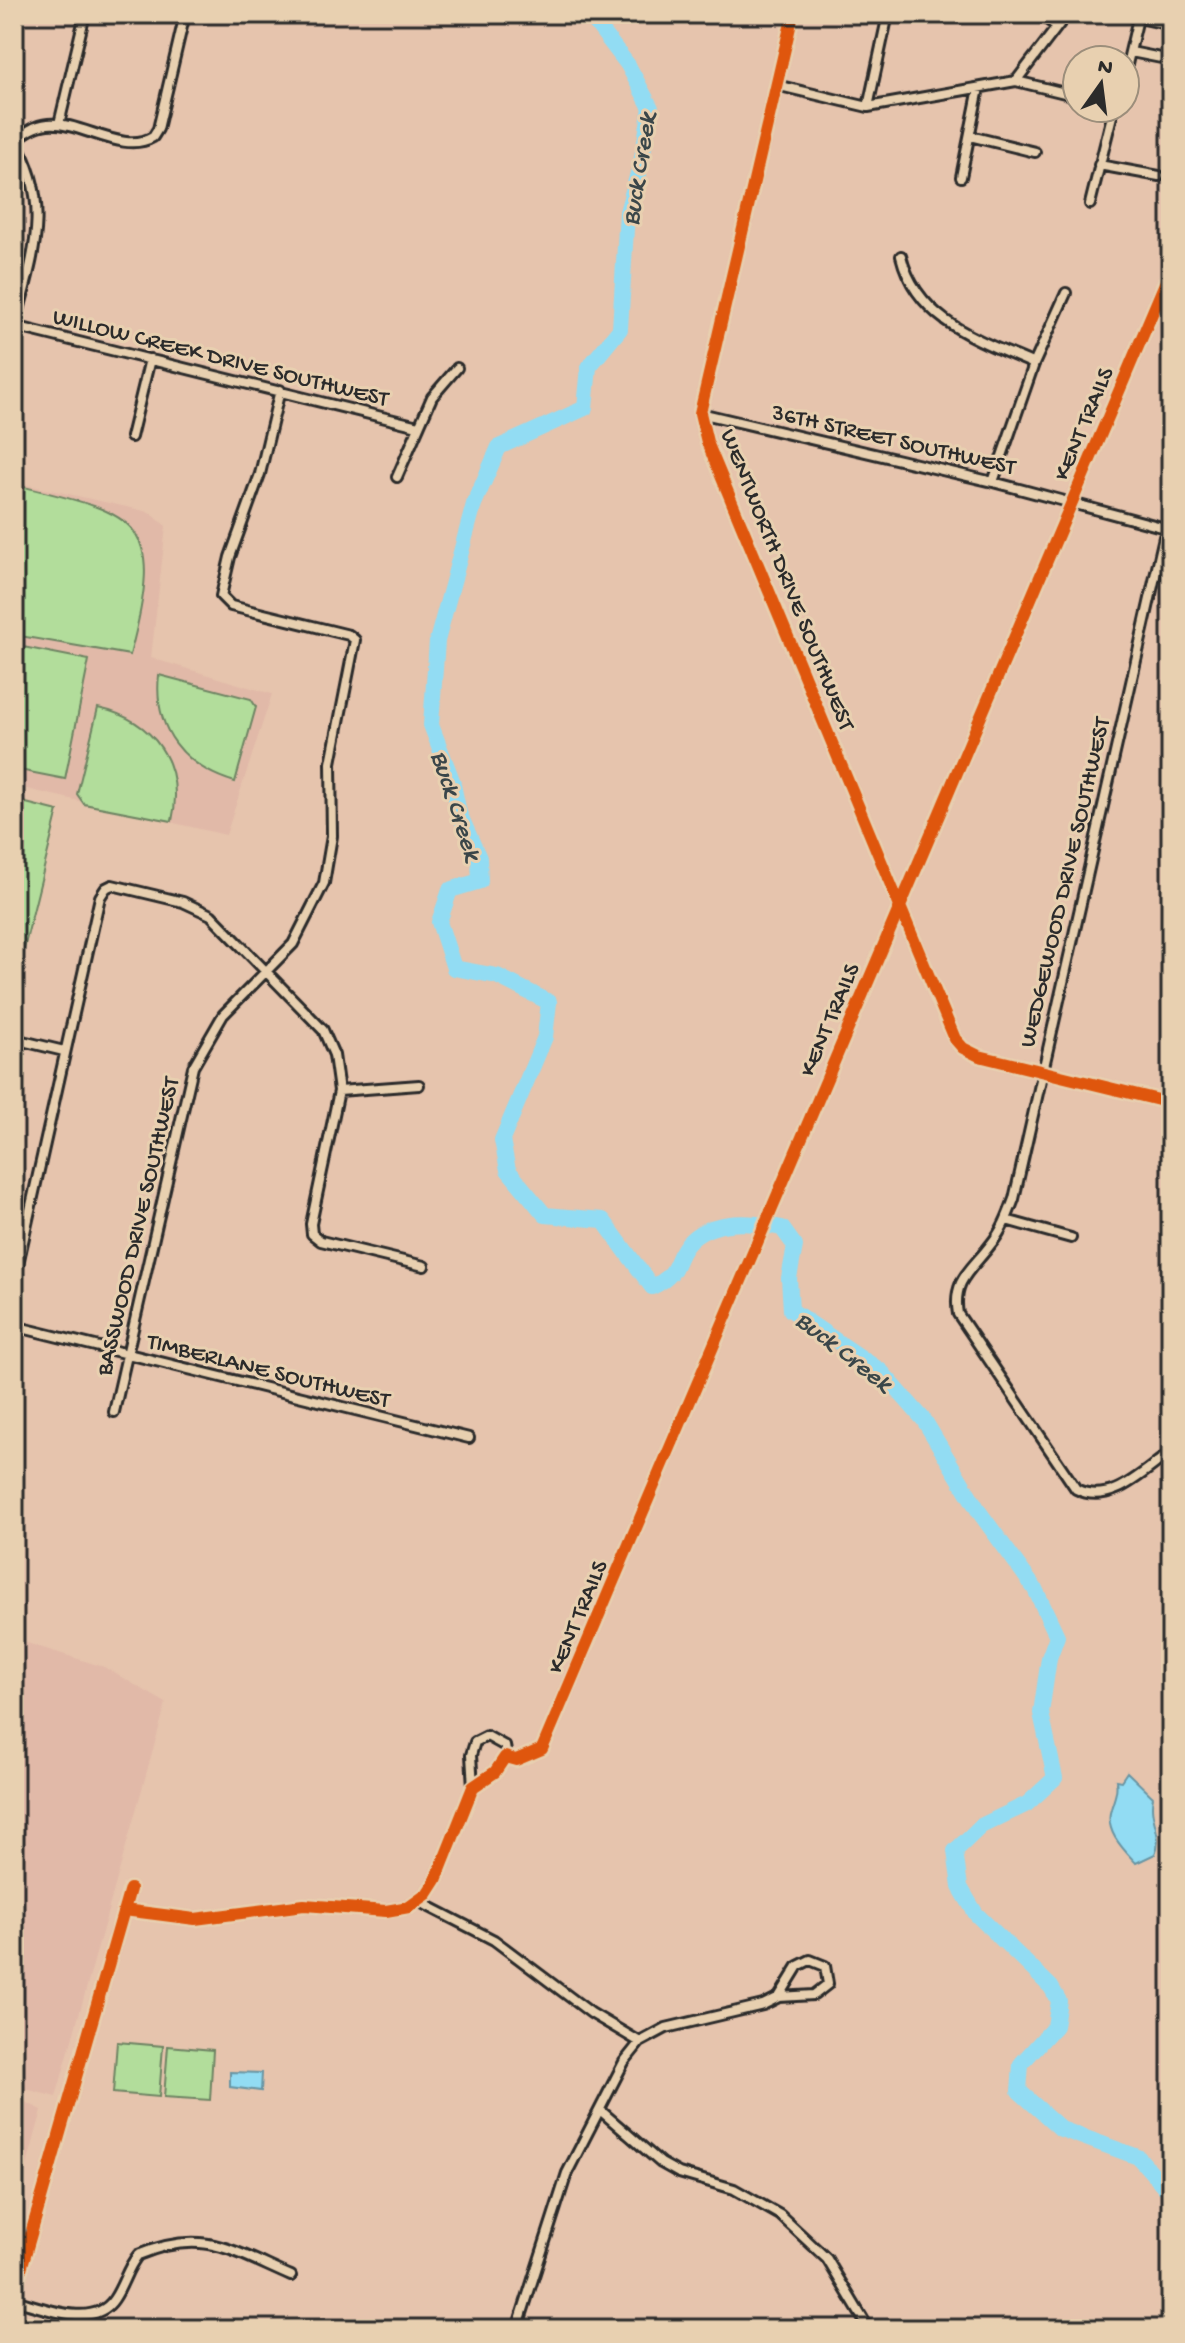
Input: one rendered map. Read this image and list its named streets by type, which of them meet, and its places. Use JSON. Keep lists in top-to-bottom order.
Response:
{
  "streets": {
    "street": [
      "WILLOW CREEK DRIVE SOUTHWEST",
      "36TH STREET SOUTHWEST",
      "WENTWORTH DRIVE SOUTHWEST",
      "WEDGEWOOD DRIVE SOUTHWEST",
      "BASSWOOD DRIVE SOUTHWEST",
      "TIMBERLANE SOUTHWEST"
    ],
    "cycle path": ["KENT TRAILS"]
  },
  "crossings": [
    ["WILLOW CREEK DRIVE SOUTHWEST", "BASSWOOD DRIVE SOUTHWEST"],
    ["36TH STREET SOUTHWEST", "WENTWORTH DRIVE SOUTHWEST"],
    ["36TH STREET SOUTHWEST", "WEDGEWOOD DRIVE SOUTHWEST"],
    ["WENTWORTH DRIVE SOUTHWEST", "WEDGEWOOD DRIVE SOUTHWEST"],
    ["BASSWOOD DRIVE SOUTHWEST", "TIMBERLANE SOUTHWEST"]
  ],
  "water": ["Buck Creek"],
  "north": "top"
}
